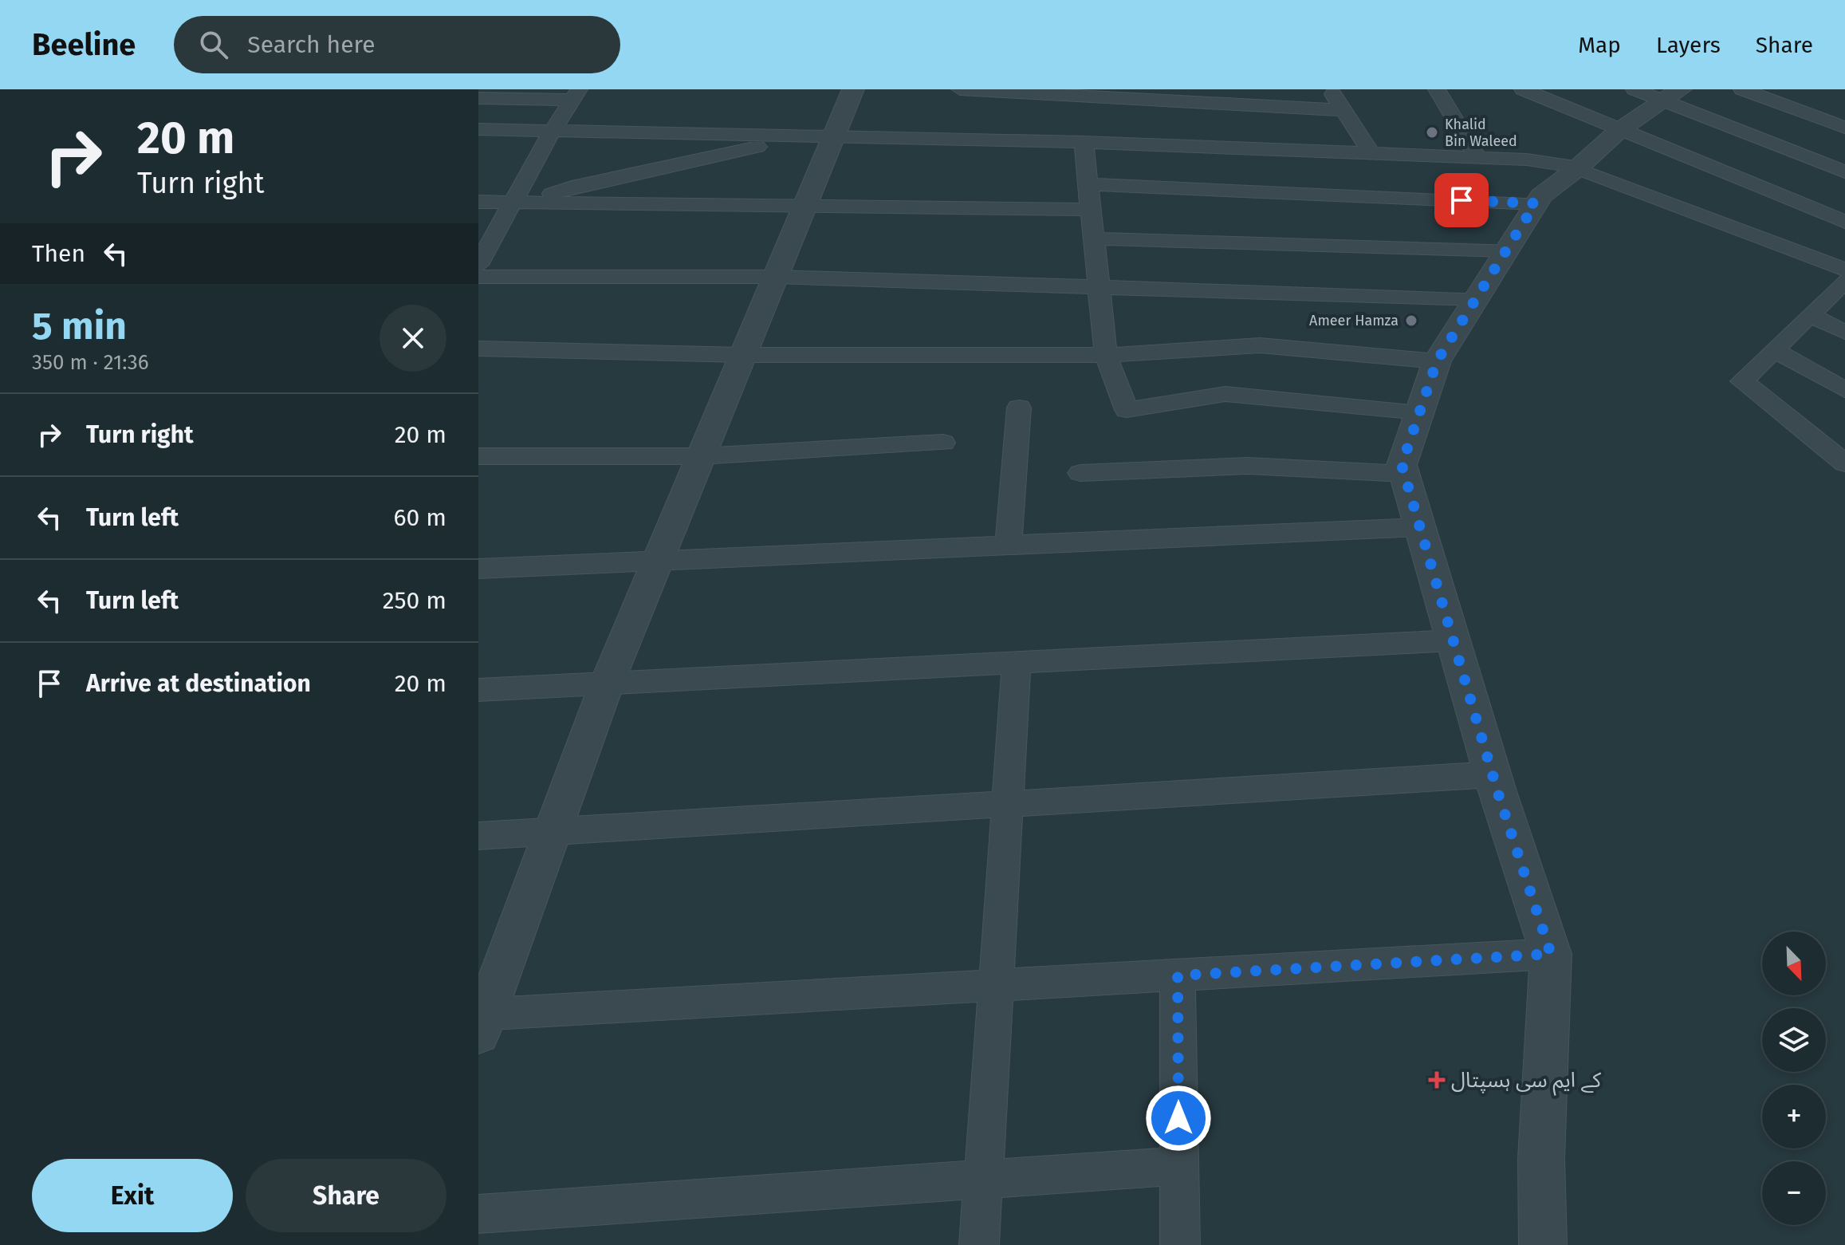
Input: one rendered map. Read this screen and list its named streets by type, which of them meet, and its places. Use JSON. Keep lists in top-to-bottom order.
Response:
{
  "places": {
    "other": ["Khalid Bin Waleed", "Ameer Hamza"],
    "health": ["کے ایم سی ہسپتال"]
  },
  "north": "bottom right",
  "page": {
    "header": "Beeline",
    "search": "Search here",
    "nav": ["Map", "Layers", "Share"],
    "turn": ["20 m", "Turn right"],
    "then": "Then",
    "heading": ["5 min", "350 m · 21:36"],
    "list": [
      {
        "name": "Turn right",
        "value": "20 m"
      },
      {
        "name": "Turn left",
        "value": "60 m"
      },
      {
        "name": "Turn left",
        "value": "250 m"
      },
      {
        "name": "Arrive at destination",
        "value": "20 m"
      }
    ],
    "map_buttons": ["+", "−"],
    "buttons": ["Exit", "Share"]
  }
}
